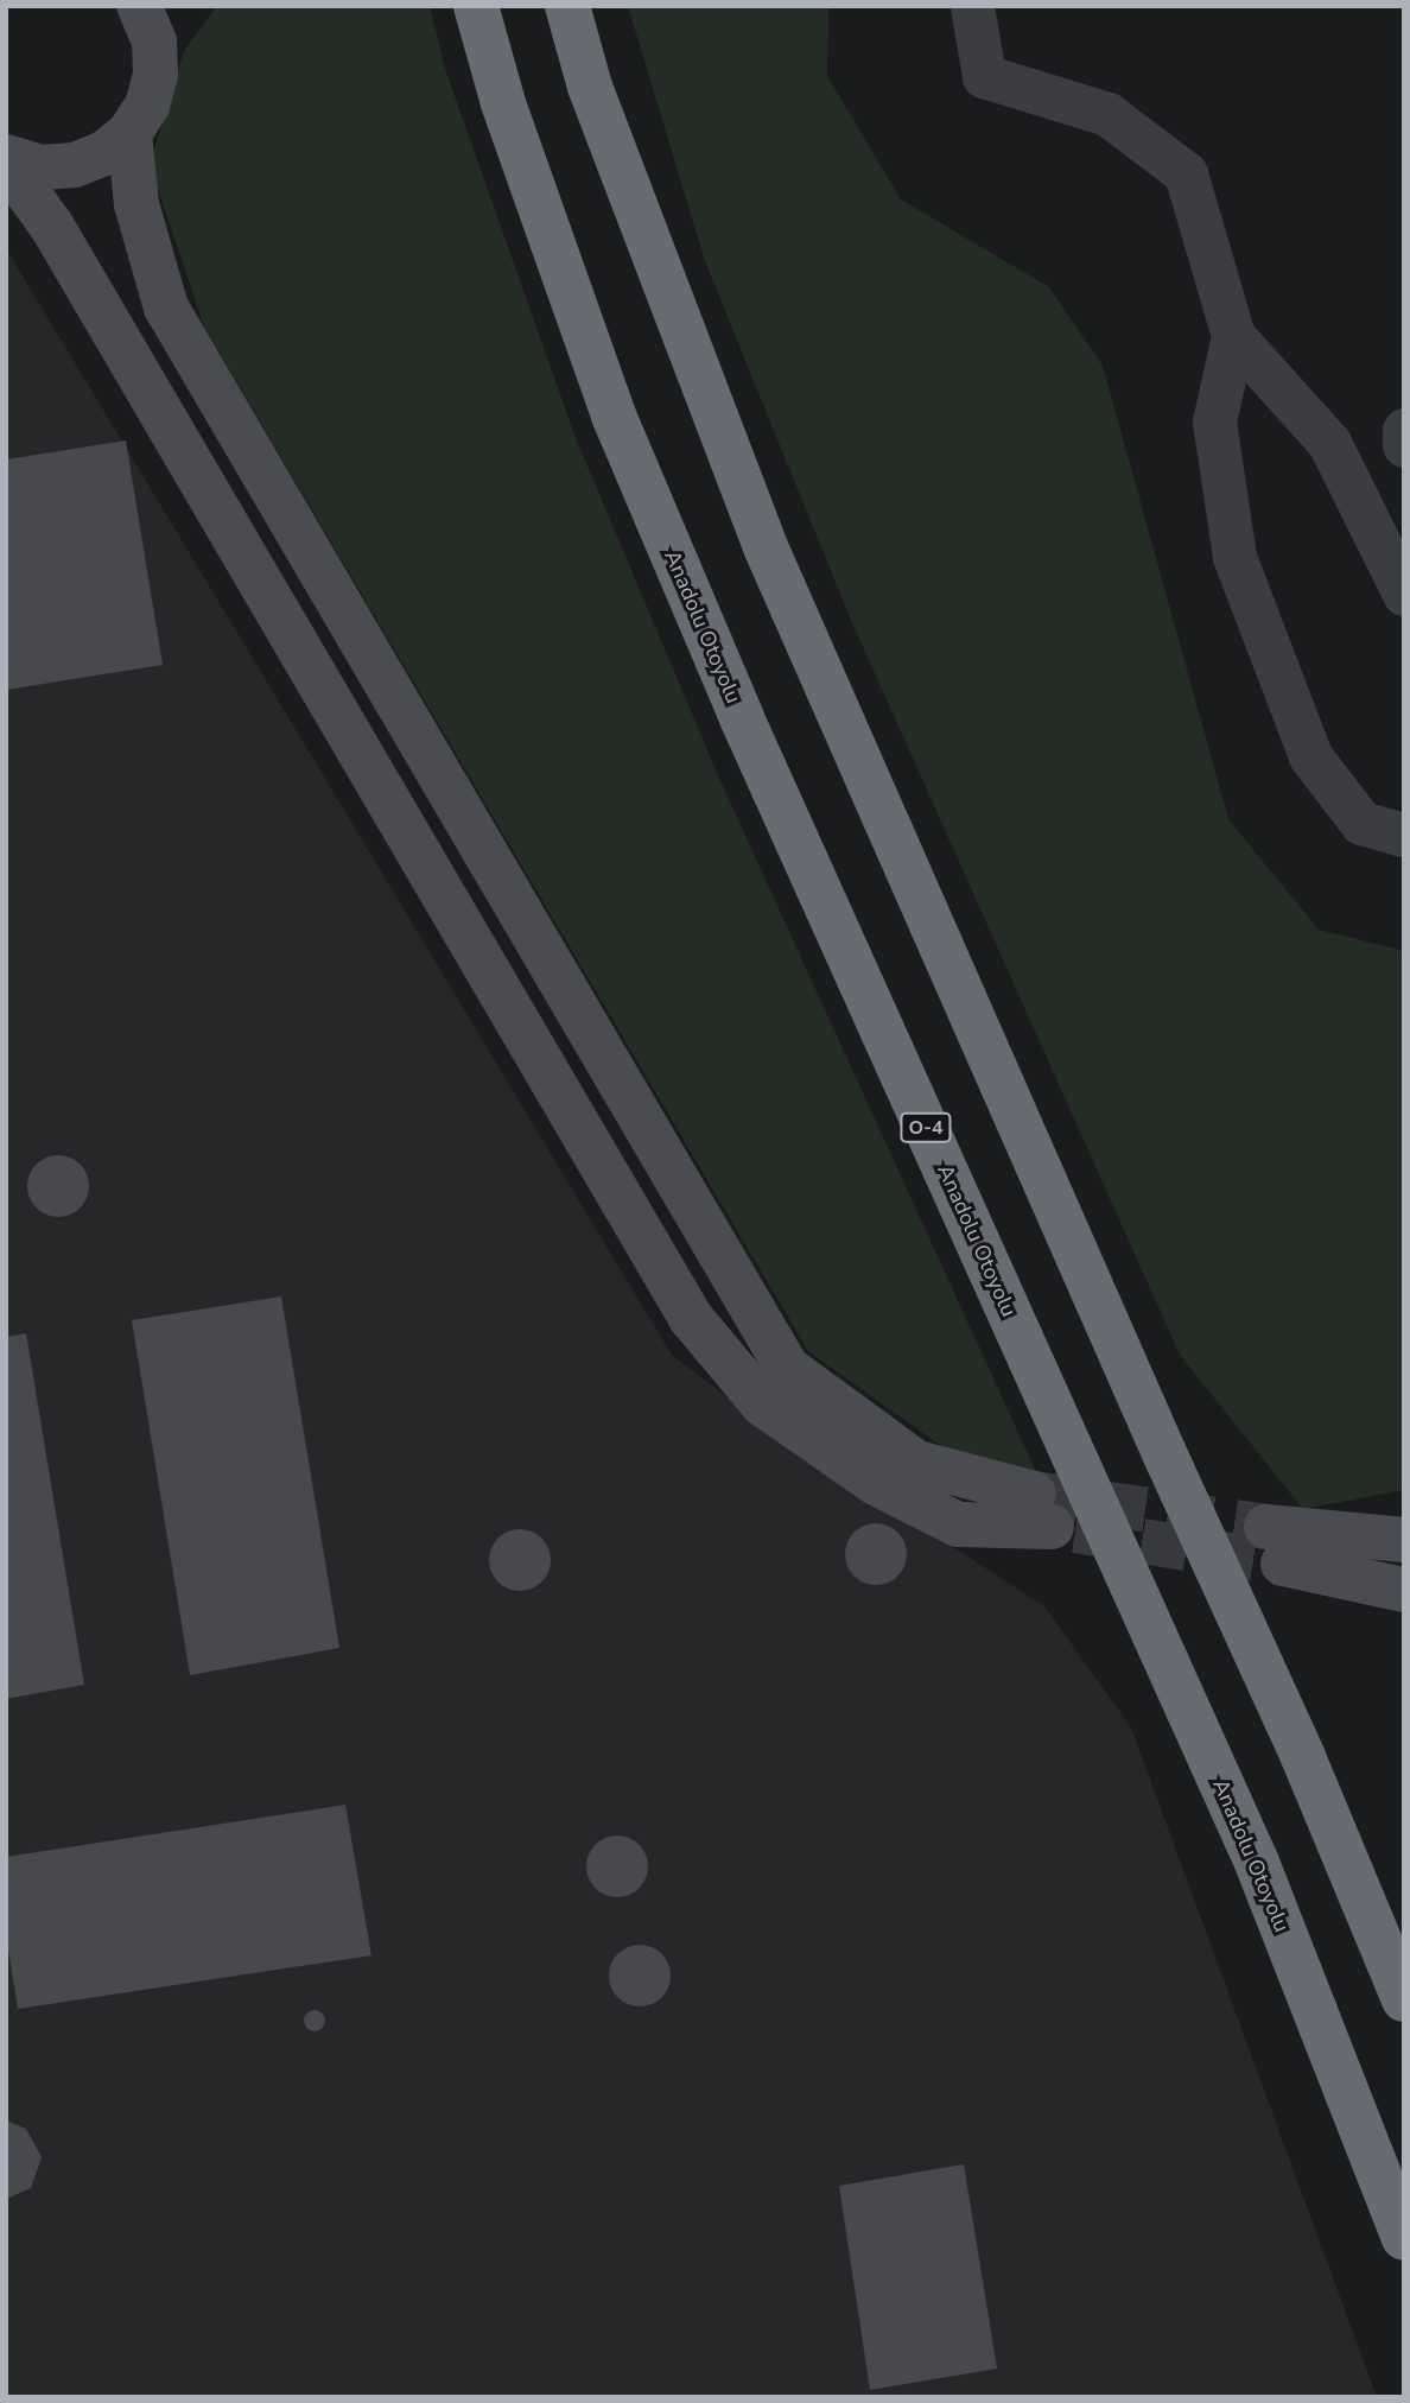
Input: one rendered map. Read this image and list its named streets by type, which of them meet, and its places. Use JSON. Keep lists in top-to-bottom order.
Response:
{
  "streets": {
    "highway": ["Anadolu Otoyolu", "O-4"]
  }
}
